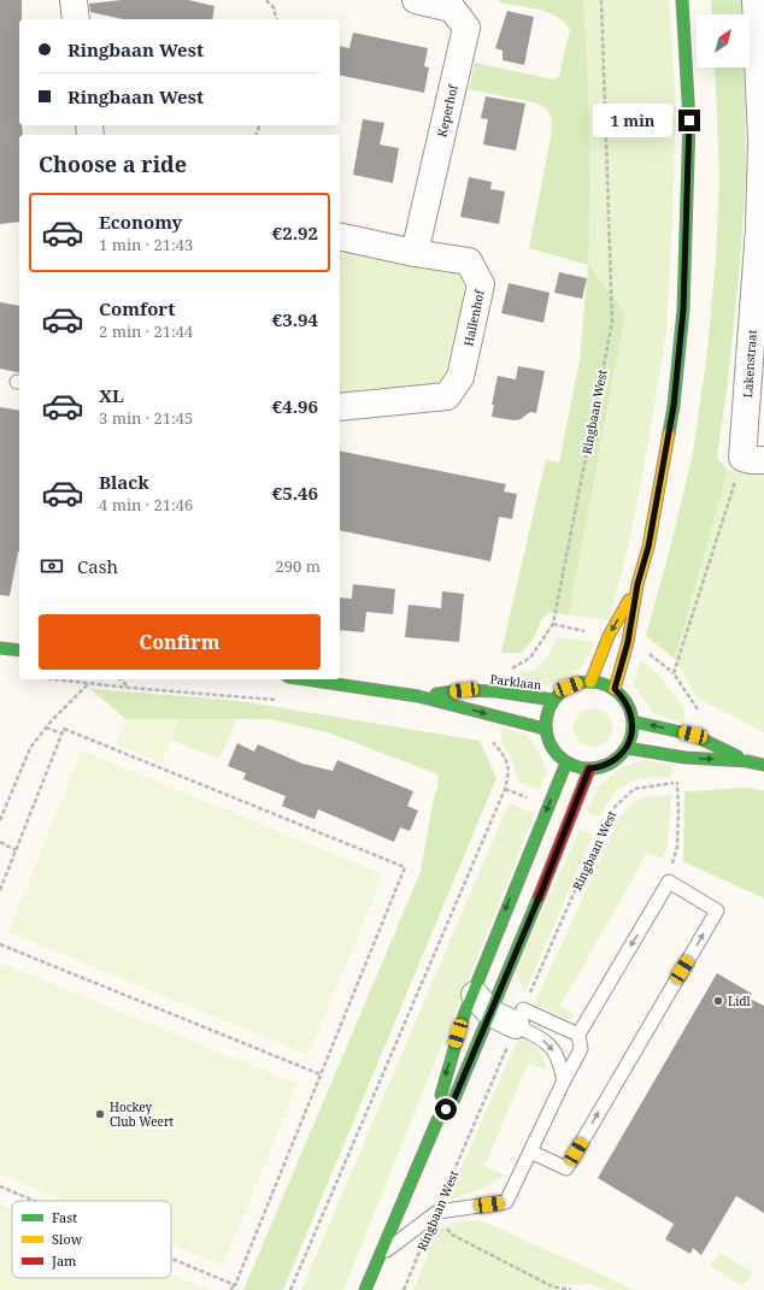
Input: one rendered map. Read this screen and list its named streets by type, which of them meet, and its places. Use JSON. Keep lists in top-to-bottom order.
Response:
{
  "streets": {
    "main road": ["Parklaan"],
    "street": ["Keperhof", "Hallenhof", "Lakenstraat"],
    "path": ["Ringbaan West"]
  },
  "crossings": [
    ["Keperhof", "Hallenhof"],
    ["Ringbaan West", "Parklaan"]
  ],
  "places": ["Lidl", "Hockey Club Weert"],
  "legend": ["Fast", "Slow", "Jam"],
  "north": "top right",
  "page": {
    "banner": ["Ringbaan West", "Ringbaan West"],
    "bubble": "1 min",
    "heading": "Choose a ride",
    "list": [
      {
        "name": "Economy",
        "note": "1 min · 21:43",
        "value": "€2.92"
      },
      {
        "name": "Comfort",
        "note": "2 min · 21:44",
        "value": "€3.94"
      },
      {
        "name": "XL",
        "note": "3 min · 21:45",
        "value": "€4.96"
      },
      {
        "name": "Black",
        "note": "4 min · 21:46",
        "value": "€5.46"
      }
    ],
    "pay": ["Cash", "290 m"],
    "buttons": "Confirm"
  }
}
